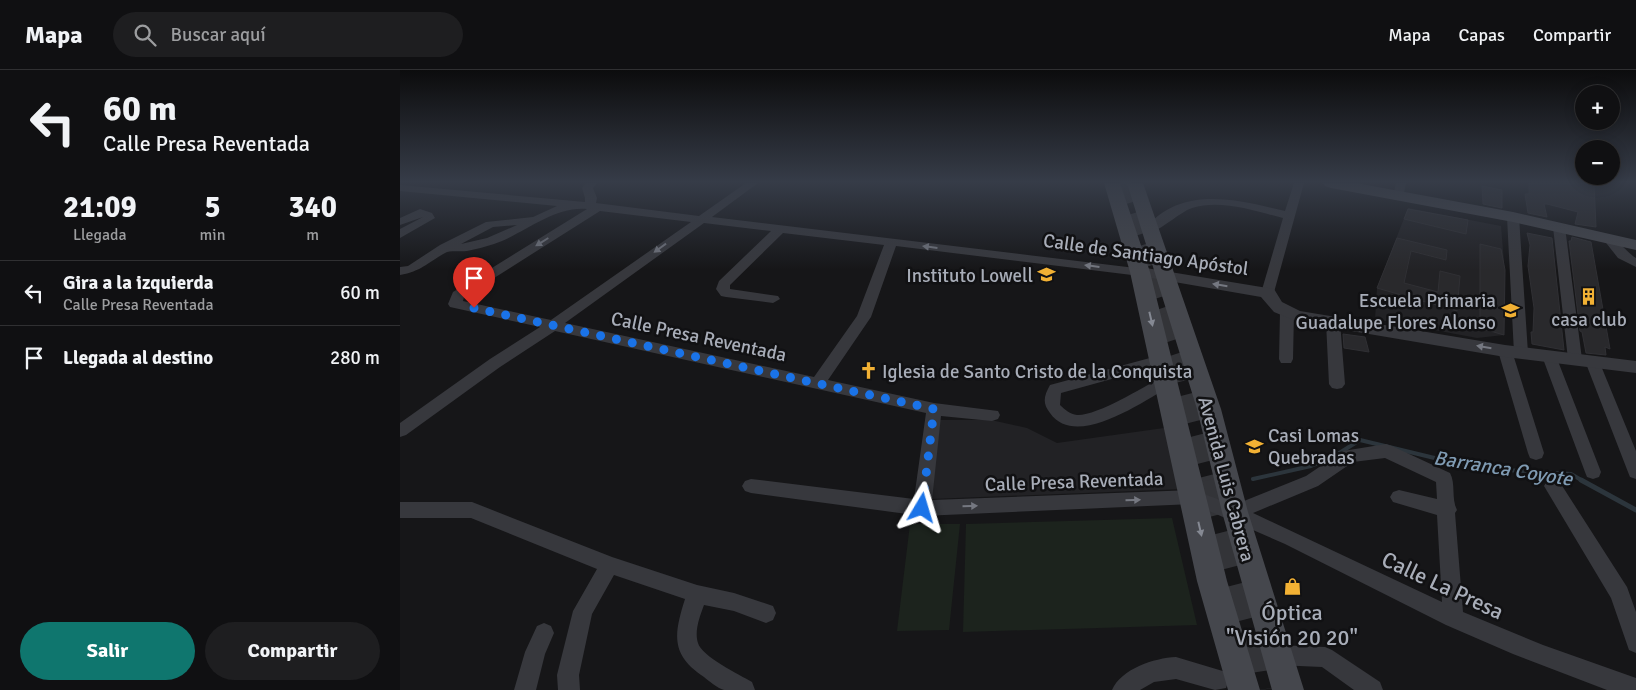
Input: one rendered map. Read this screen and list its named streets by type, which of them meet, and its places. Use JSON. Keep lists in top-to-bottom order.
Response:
{
  "streets": {
    "main road": ["Avenida Luis Cabrera"],
    "street": ["Calle de Santiago Apóstol", "Calle Presa Reventada", "Calle La Presa"]
  },
  "crossings": [
    ["Calle de Santiago Apóstol", "Avenida Luis Cabrera"],
    ["Calle Presa Reventada", "Avenida Luis Cabrera"],
    ["Calle Presa Reventada", "Calle La Presa"],
    ["Avenida Luis Cabrera", "Calle La Presa"]
  ],
  "one_way": ["Calle de Santiago Apóstol"],
  "water": ["Barranca Coyote"],
  "places": {
    "school or university": ["Instituto Lowell", "Escuela Primaria Guadalupe Flores Alonso", "Casi Lomas Quebradas"],
    "building": ["casa club"],
    "church": ["Iglesia de Santo Cristo de la Conquista"],
    "shop": ["Óptica \"Visión 20 20\""]
  },
  "page": {
    "header": "Mapa",
    "search": "Buscar aquí",
    "nav": ["Mapa", "Capas", "Compartir"],
    "turn": ["60 m", "Calle Presa Reventada"],
    "map_buttons": ["+", "−"],
    "eta": [
      "21:09",
      "Llegada",
      "5",
      "min",
      "340",
      "m"
    ],
    "list": [
      {
        "name": "Gira a la izquierda",
        "note": "Calle Presa Reventada",
        "value": "60 m"
      },
      {
        "name": "Llegada al destino",
        "value": "280 m"
      }
    ],
    "buttons": ["Salir", "Compartir"]
  }
}
